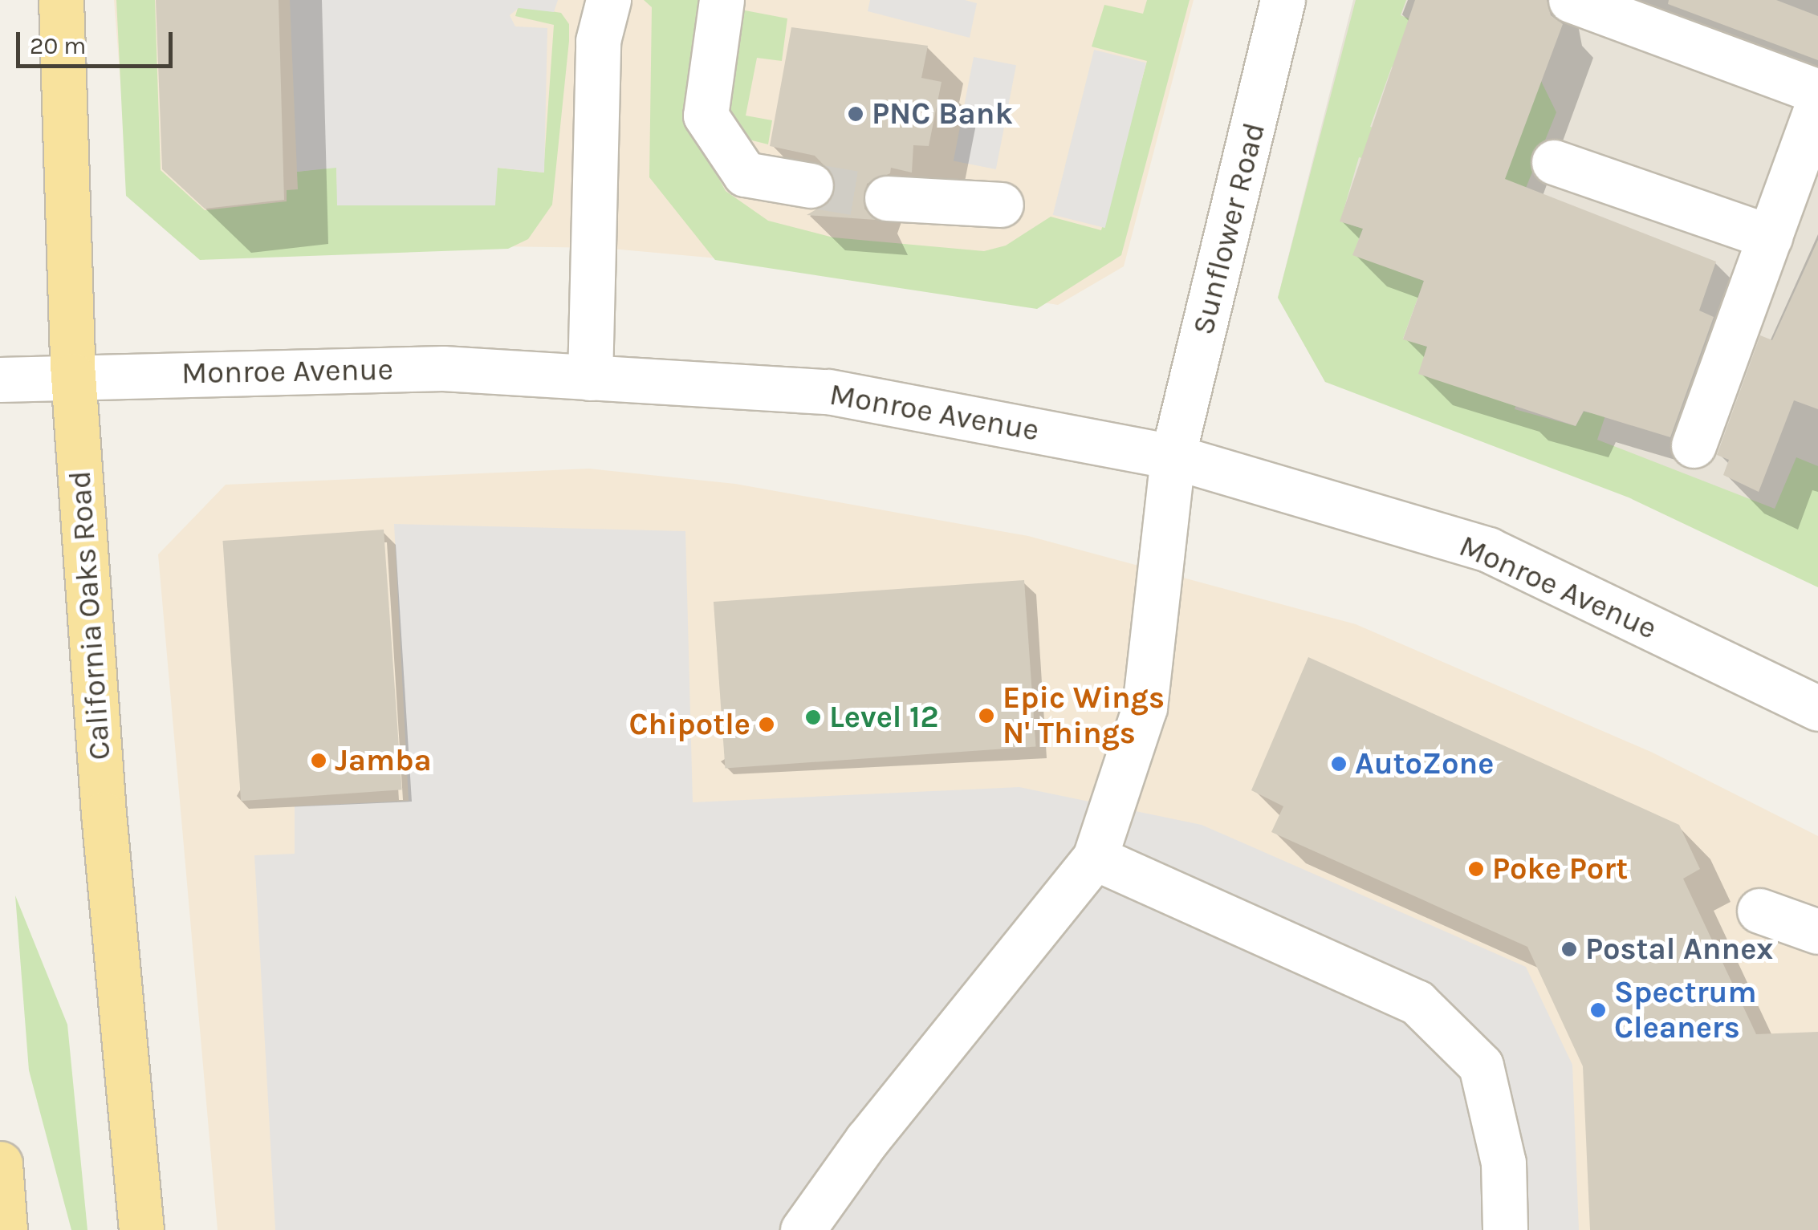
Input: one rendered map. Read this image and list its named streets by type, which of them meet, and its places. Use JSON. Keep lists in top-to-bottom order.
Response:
{
  "streets": {
    "main road": ["California Oaks Road"],
    "street": ["Sunflower Road", "Monroe Avenue"]
  },
  "crossings": [
    ["Sunflower Road", "Monroe Avenue"],
    ["Monroe Avenue", "California Oaks Road"]
  ],
  "places": [
    "PNC Bank",
    "Epic Wings N' Things",
    "Level 12",
    "Chipotle",
    "Jamba",
    "AutoZone",
    "Poke Port",
    "Postal Annex",
    "Spectrum Cleaners"
  ],
  "scale_bar": "20 m"
}
